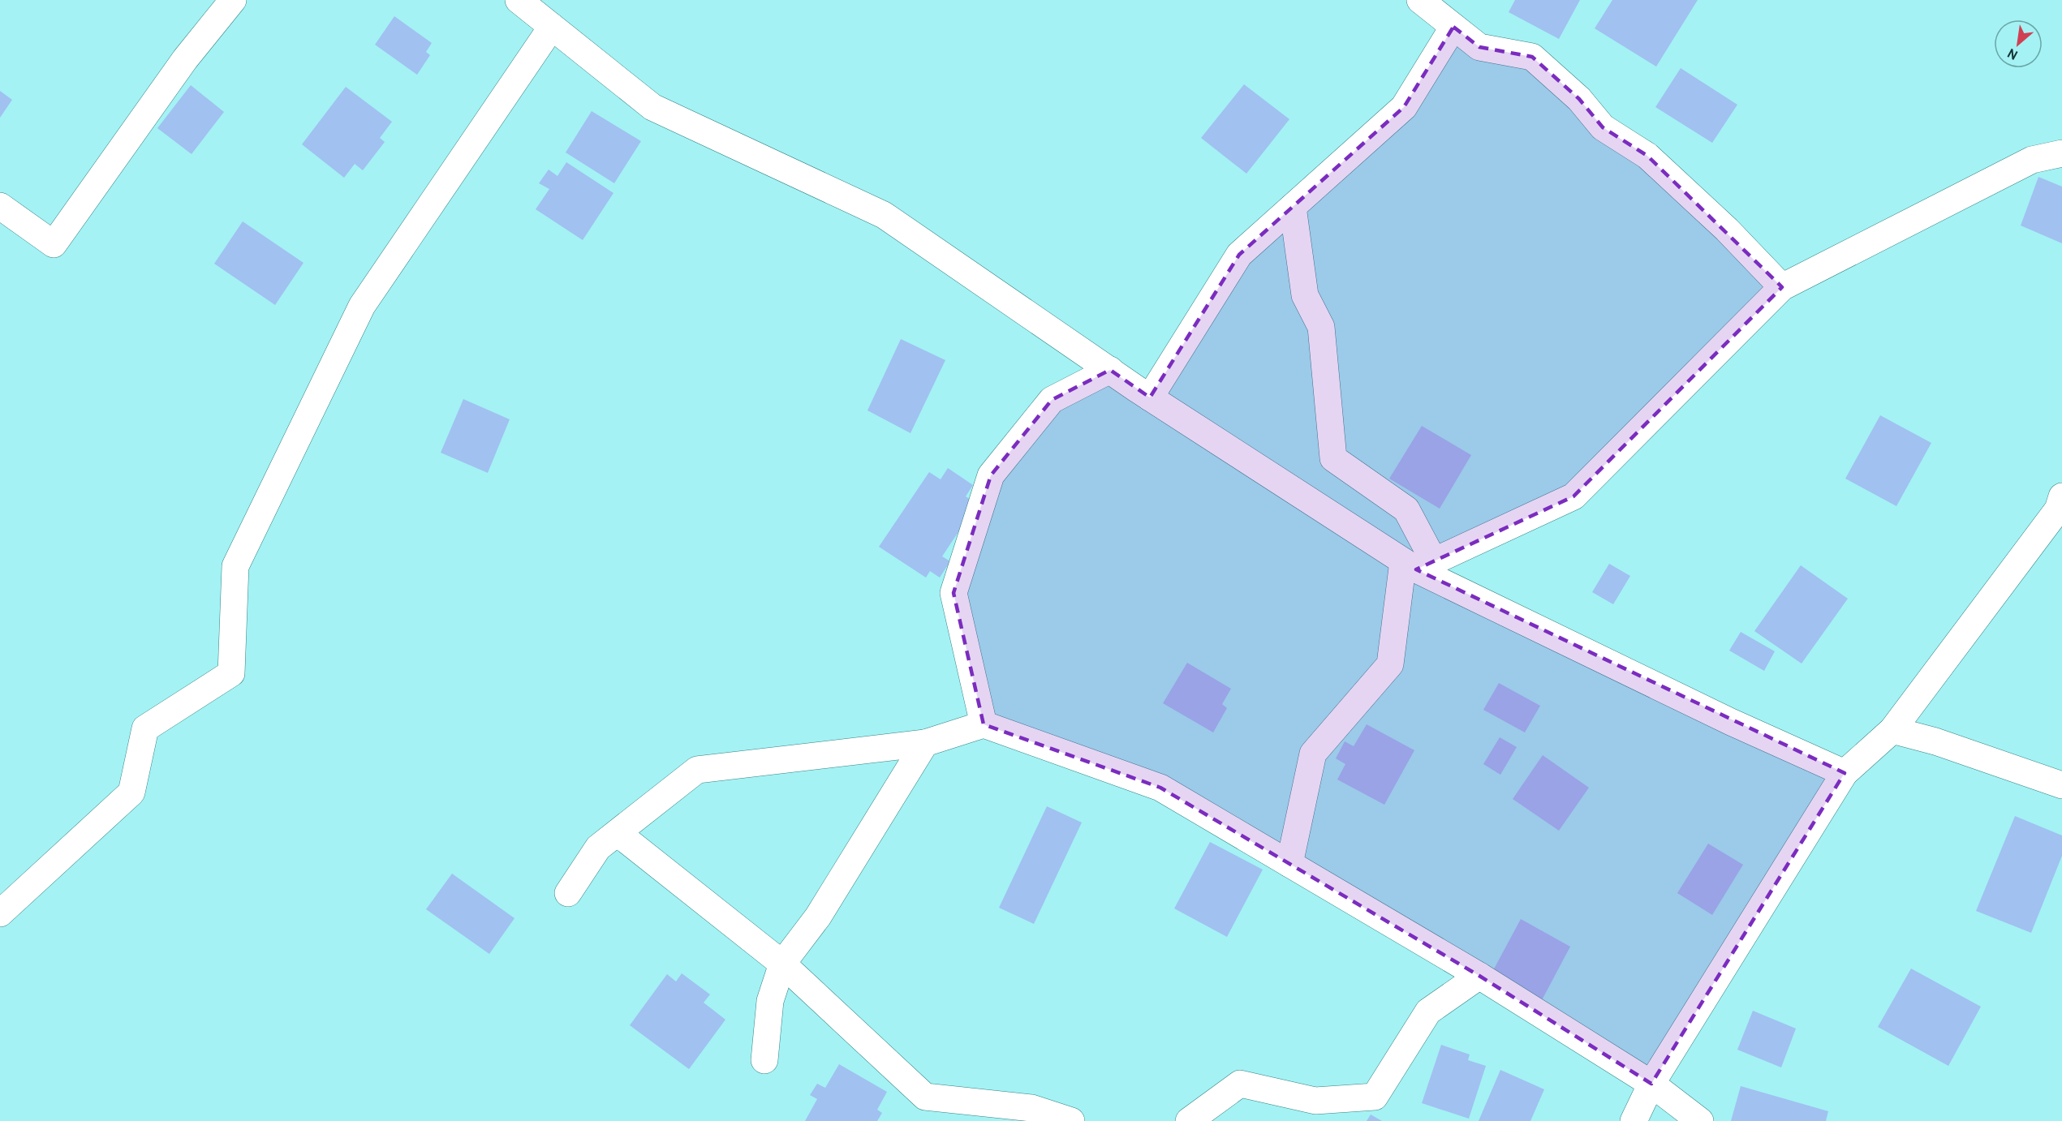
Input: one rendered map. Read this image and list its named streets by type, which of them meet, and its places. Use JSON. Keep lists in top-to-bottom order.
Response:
{
  "north": "bottom left"
}
